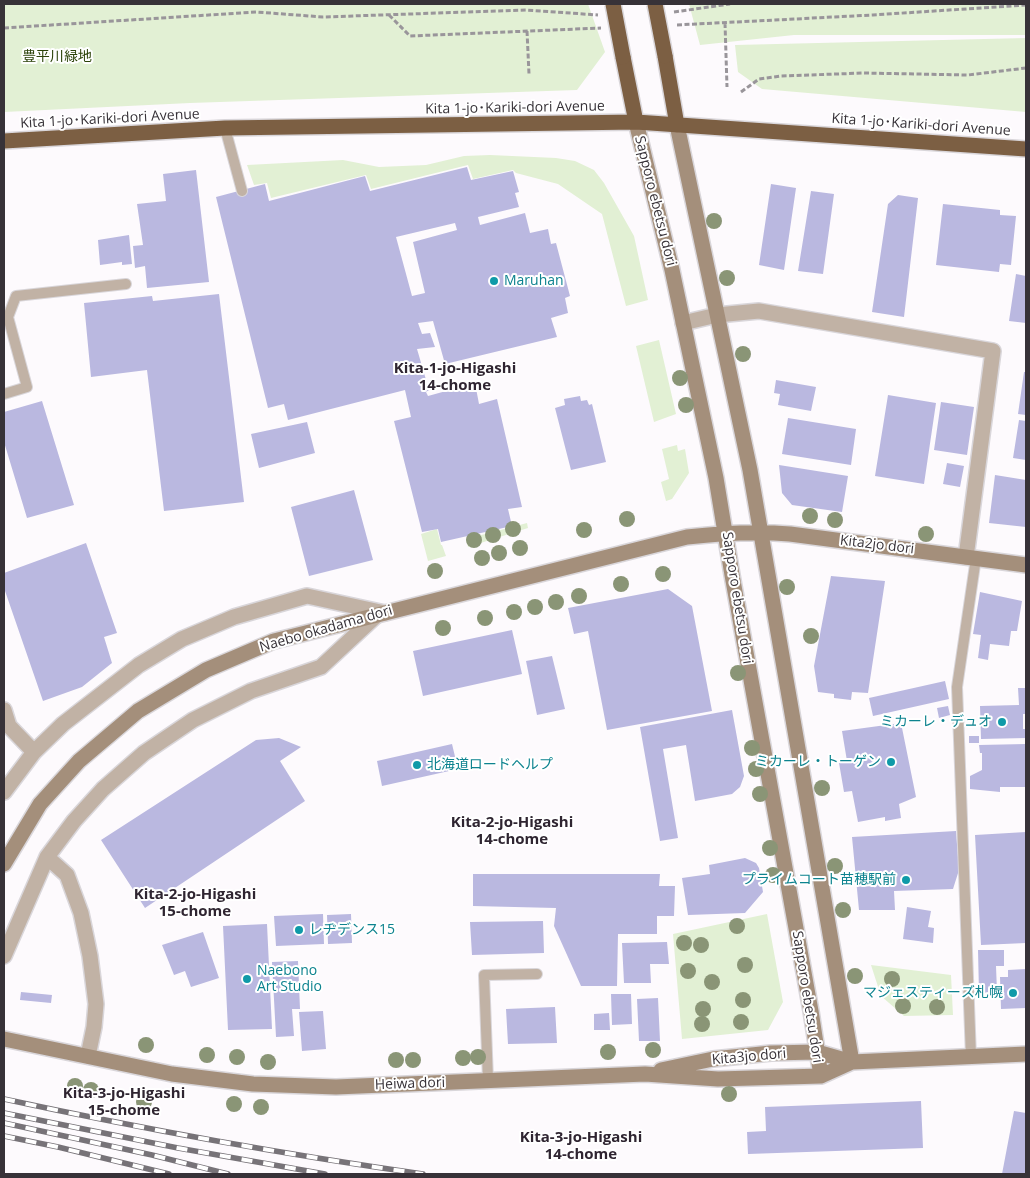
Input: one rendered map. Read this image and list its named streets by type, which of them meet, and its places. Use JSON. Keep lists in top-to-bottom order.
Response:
{
  "streets": {
    "highway": ["Kita 1-jo･Kariki-dori Avenue"],
    "street": [
      "Sapporo ebetsu dori",
      "Kita2jo dori",
      "Naebo okadama dori",
      "Kita3jo dori",
      "Heiwa dori"
    ]
  },
  "crossings": [
    ["Kita 1-jo･Kariki-dori Avenue", "Sapporo ebetsu dori"],
    ["Sapporo ebetsu dori", "Kita2jo dori"],
    ["Sapporo ebetsu dori", "Naebo okadama dori"],
    ["Sapporo ebetsu dori", "Kita3jo dori"],
    ["Sapporo ebetsu dori", "Heiwa dori"],
    ["Kita2jo dori", "Naebo okadama dori"],
    ["Kita3jo dori", "Heiwa dori"]
  ],
  "districts": [
    "Kita-1-jo-Higashi 14-chome",
    "Kita-2-jo-Higashi 14-chome",
    "Kita-2-jo-Higashi 15-chome",
    "Kita-3-jo-Higashi 15-chome",
    "Kita-3-jo-Higashi 14-chome"
  ],
  "parks": ["豊平川緑地"],
  "places": [
    "Maruhan",
    "ミカーレ・デュオ",
    "ミカーレ・トーゲン",
    "北海道ロードヘルプ",
    "プライムコート苗穂駅前",
    "レヂデンス15",
    "Naebono Art Studio",
    "マジェスティーズ札幌"
  ]
}
